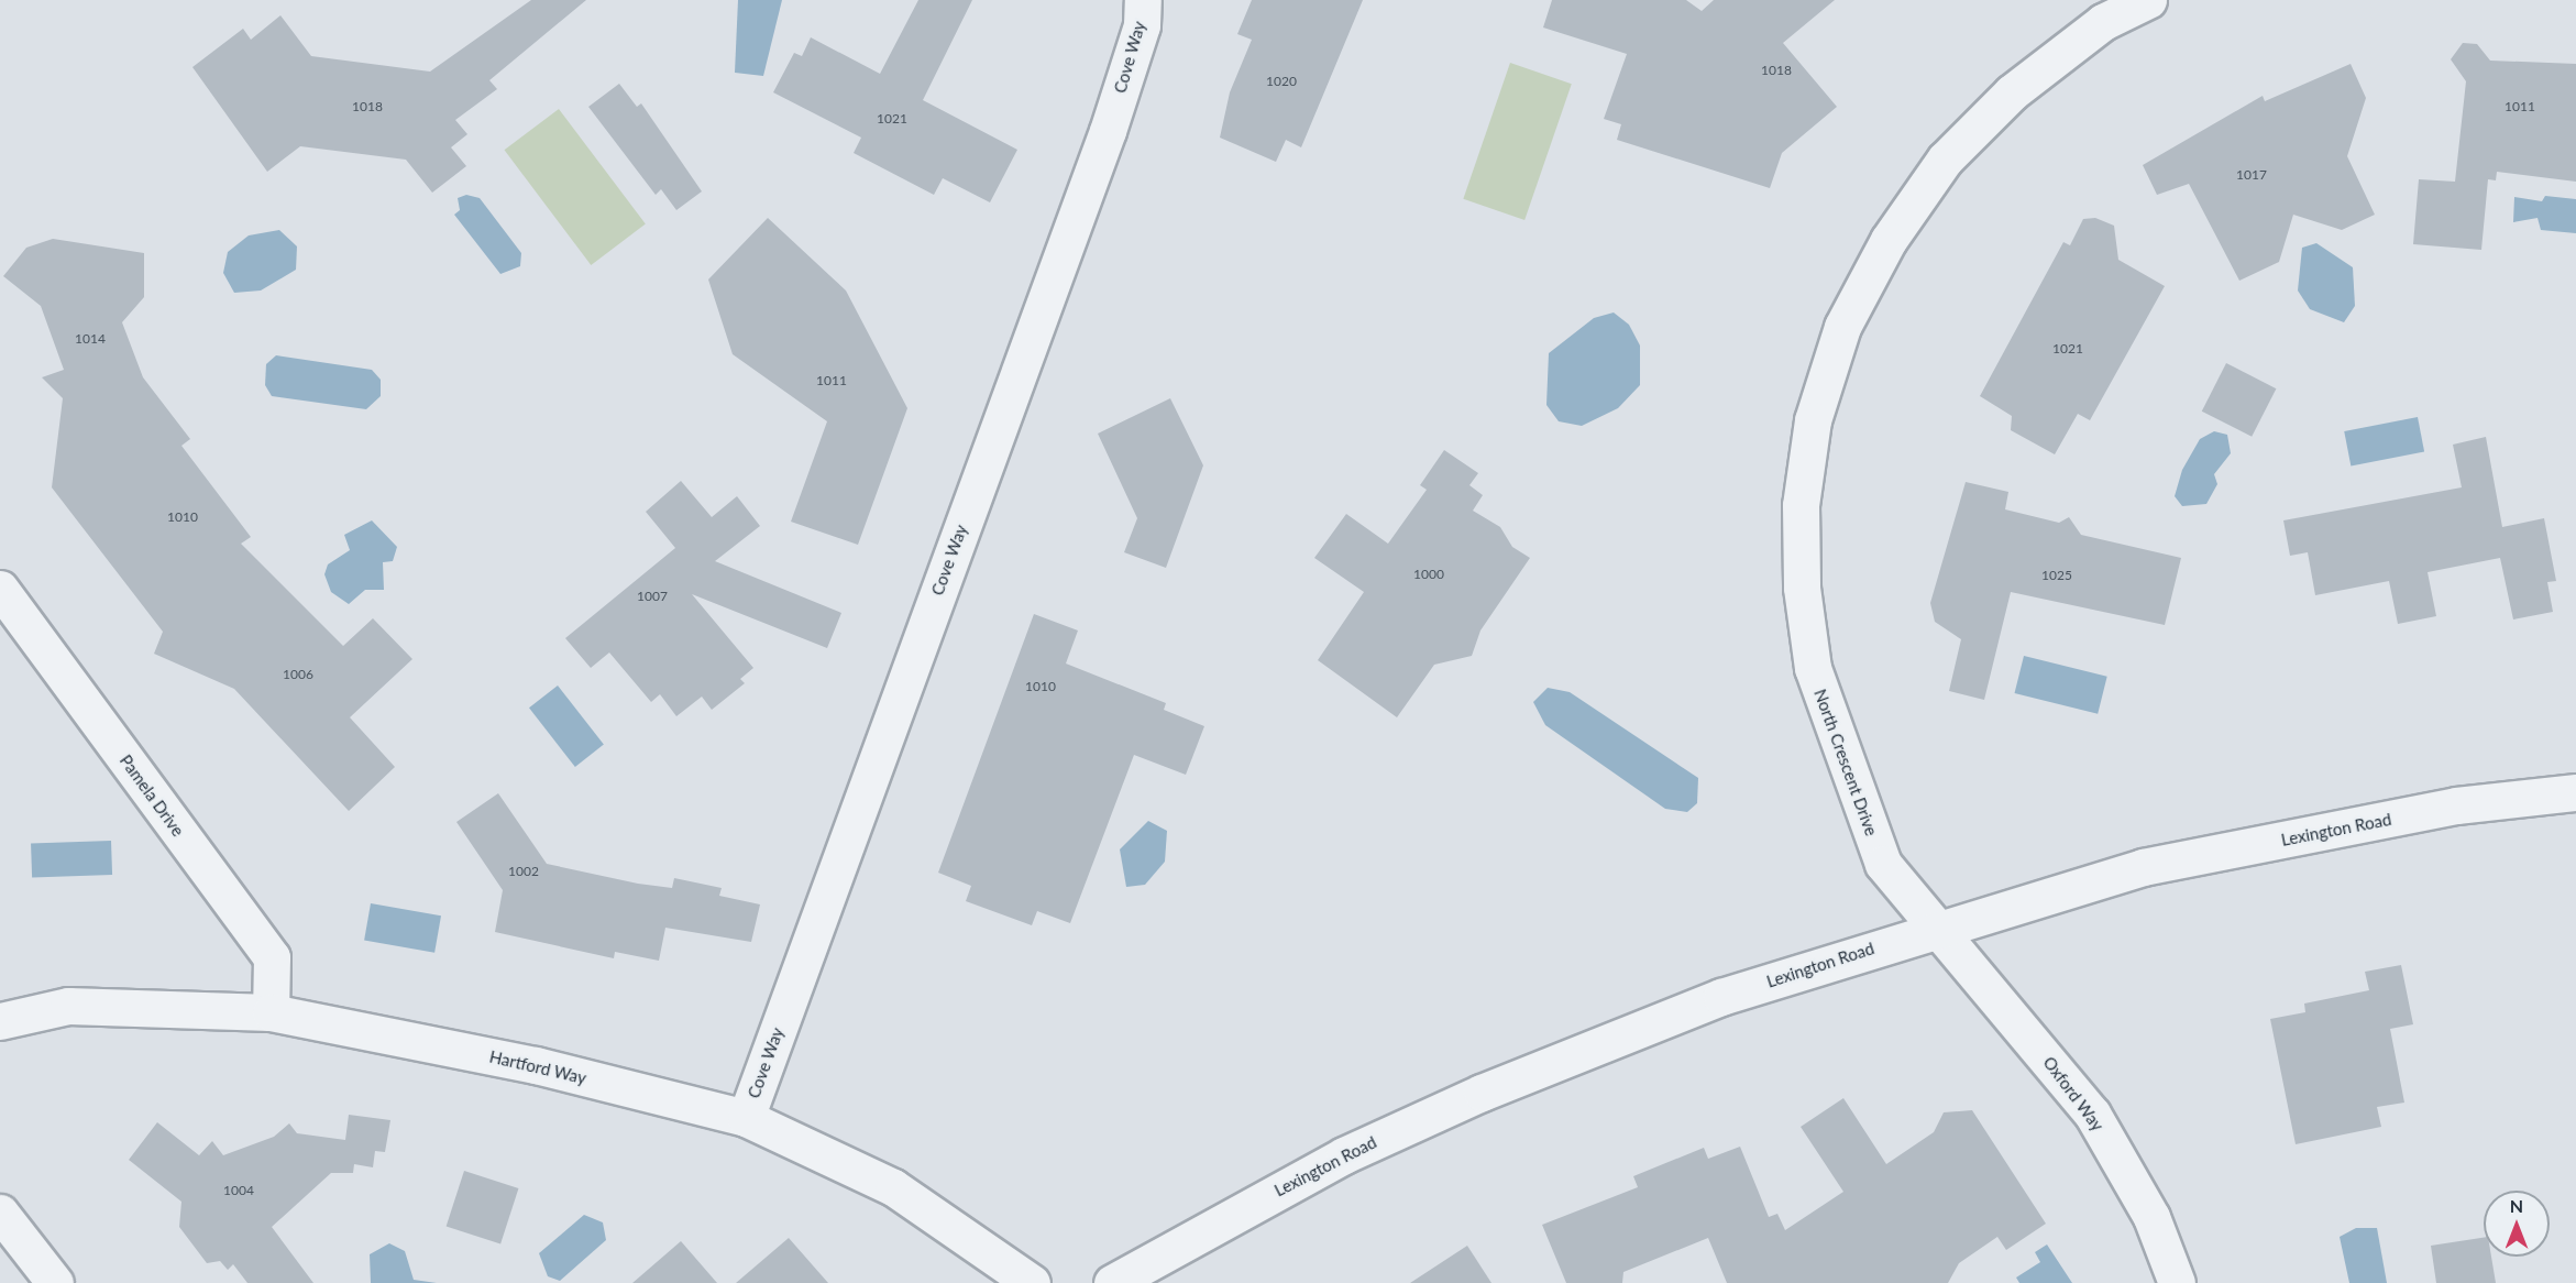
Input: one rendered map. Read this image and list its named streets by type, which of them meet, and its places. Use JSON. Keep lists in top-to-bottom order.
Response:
{
  "streets": {
    "street": [
      "Cove Way",
      "North Crescent Drive",
      "Pamela Drive",
      "Lexington Road",
      "Hartford Way",
      "Oxford Way"
    ]
  },
  "crossings": [
    ["Cove Way", "Hartford Way"],
    ["North Crescent Drive", "Lexington Road"],
    ["North Crescent Drive", "Oxford Way"],
    ["Pamela Drive", "Hartford Way"],
    ["Lexington Road", "Oxford Way"]
  ],
  "house_numbers": [
    "1018",
    "1020",
    "1018",
    "1011",
    "1021",
    "1017",
    "1014",
    "1021",
    "1011",
    "1010",
    "1000",
    "1025",
    "1007",
    "1006",
    "1010",
    "1002",
    "1004"
  ],
  "north": "top"
}
